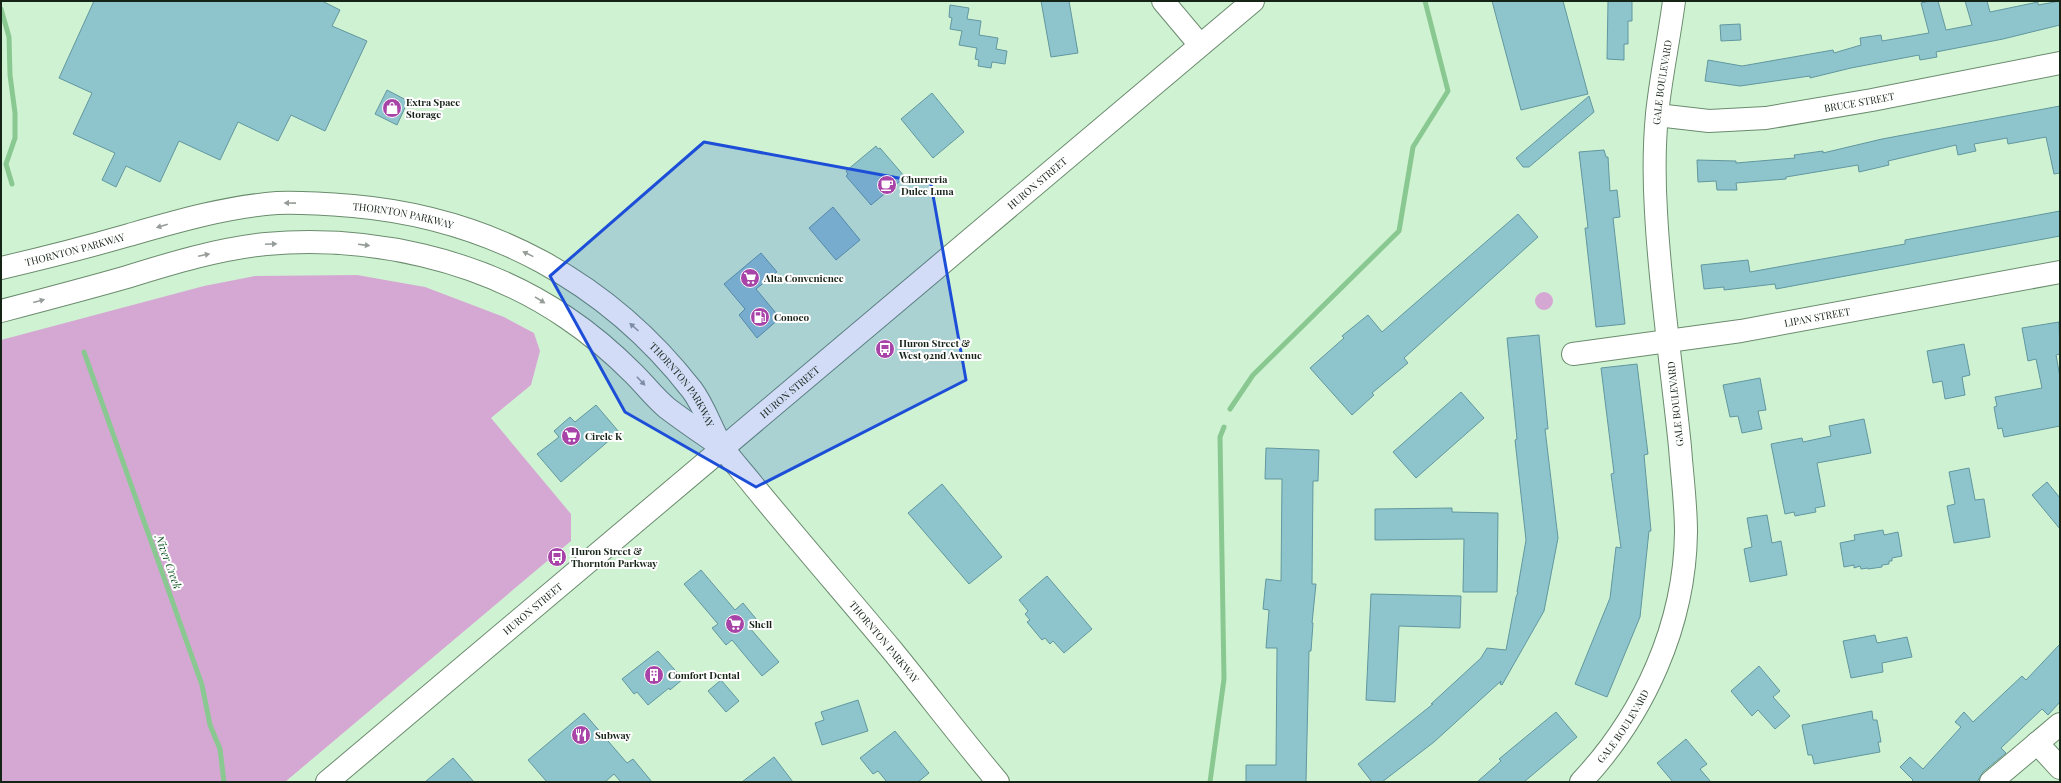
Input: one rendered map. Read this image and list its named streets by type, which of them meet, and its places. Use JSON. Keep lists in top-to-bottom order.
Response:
{
  "streets": {
    "main road": [
      "GALE BOULEVARD",
      "BRUCE STREET",
      "HURON STREET",
      "THORNTON PARKWAY",
      "LIPAN STREET"
    ]
  },
  "crossings": [
    ["GALE BOULEVARD", "BRUCE STREET"],
    ["GALE BOULEVARD", "LIPAN STREET"],
    ["HURON STREET", "THORNTON PARKWAY"]
  ],
  "water": ["Niver Creek"],
  "places": {
    "shop": ["Extra Space Storage"],
    "cafe": ["Churreria Dulce Luna"],
    "supermarket": ["Alta Convenience", "Circle K", "Shell"],
    "fuel station": ["Conoco"],
    "bus stop": ["Huron Street & West 92nd Avenue", "Huron Street & Thornton Parkway"],
    "building": ["Comfort Dental"],
    "restaurant": ["Subway"]
  }
}
